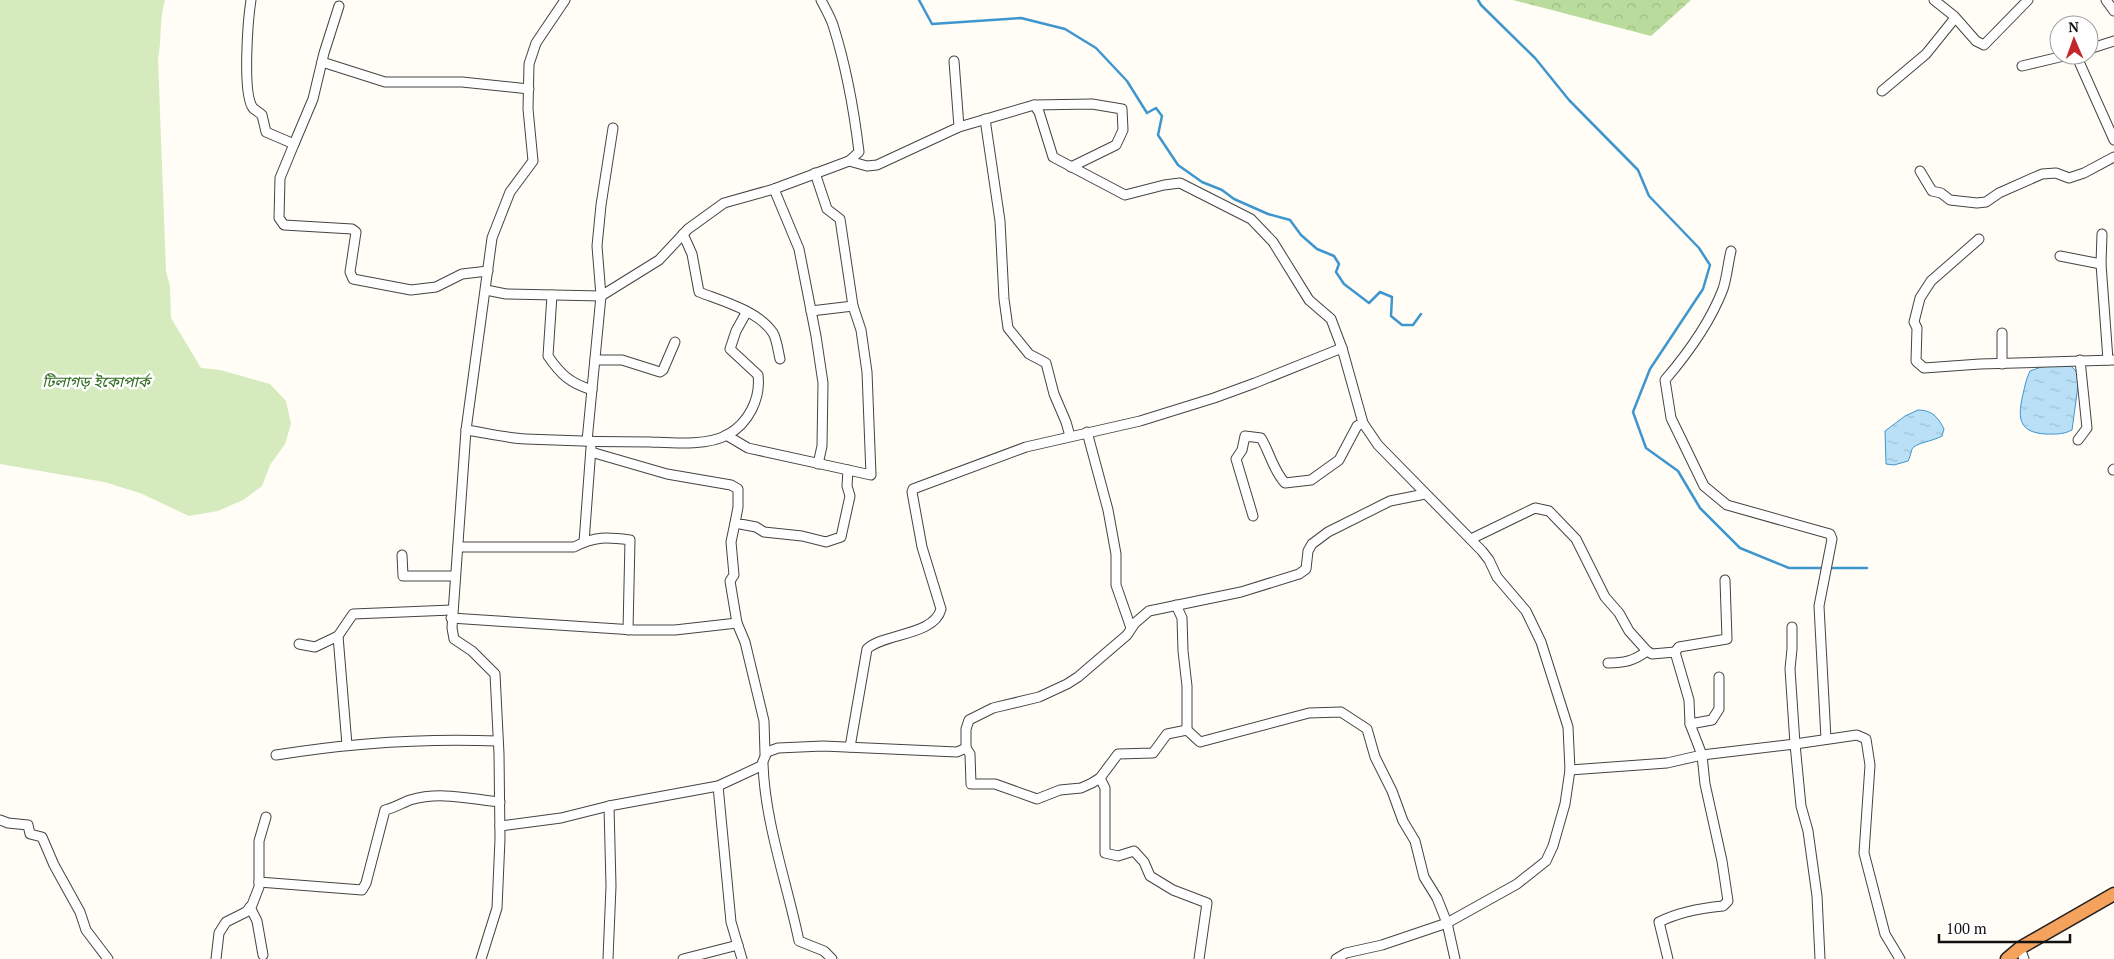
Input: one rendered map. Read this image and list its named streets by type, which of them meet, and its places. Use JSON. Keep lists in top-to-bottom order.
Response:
{
  "parks": ["টিলাগড় ইকোপার্ক"],
  "scale_bar": "100 m",
  "north": "top"
}
